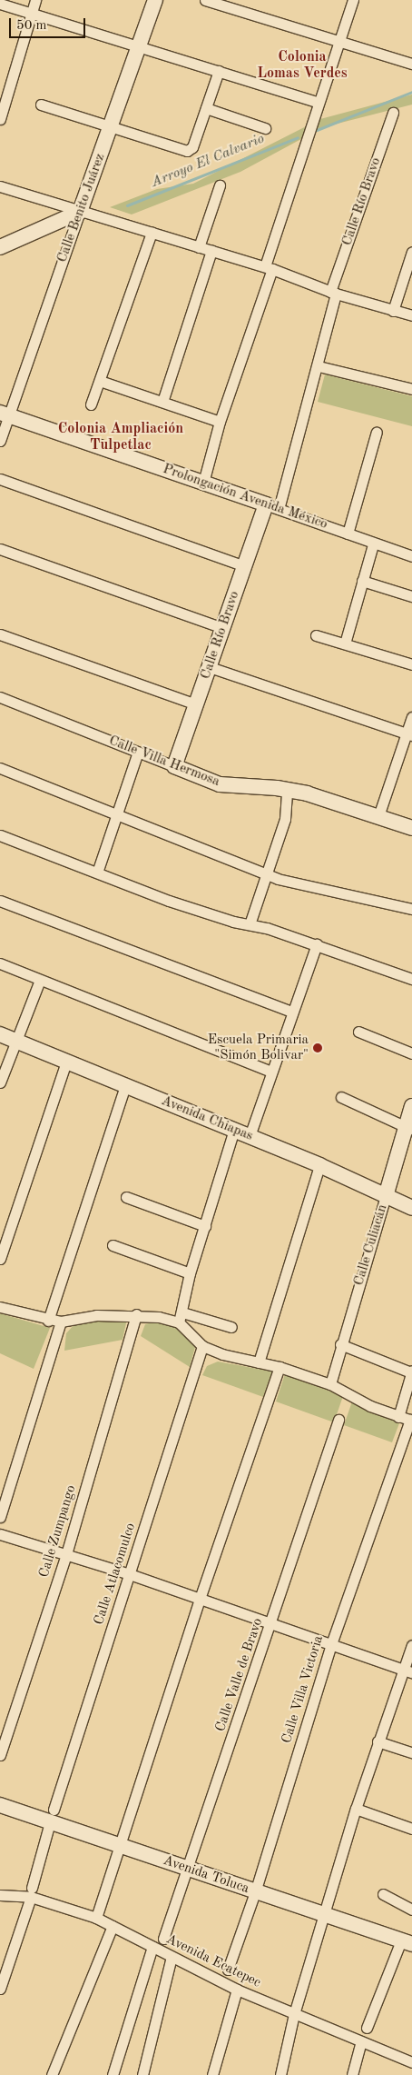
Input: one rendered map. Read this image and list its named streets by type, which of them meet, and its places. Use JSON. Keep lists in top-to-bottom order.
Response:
{
  "streets": {
    "street": [
      "Calle Río Bravo",
      "Calle Benito Juárez",
      "Prolongación Avenida México",
      "Calle Villa Hermosa",
      "Avenida Chiapas",
      "Calle Culiacán",
      "Calle Zumpango",
      "Calle Atlacomulco",
      "Calle Valle de Bravo",
      "Calle Villa Victoria",
      "Avenida Toluca",
      "Avenida Ecatepec"
    ]
  },
  "crossings": [
    ["Calle Río Bravo", "Prolongación Avenida México"],
    ["Calle Río Bravo", "Calle Villa Hermosa"],
    ["Calle Benito Juárez", "Prolongación Avenida México"],
    ["Avenida Chiapas", "Calle Culiacán"],
    ["Calle Atlacomulco", "Avenida Toluca"],
    ["Calle Atlacomulco", "Avenida Ecatepec"],
    ["Calle Valle de Bravo", "Avenida Toluca"],
    ["Calle Villa Victoria", "Avenida Toluca"]
  ],
  "districts": ["Colonia Lomas Verdes", "Colonia Ampliación Tulpetlac"],
  "water": ["Arroyo El Calvario"],
  "places": ["Escuela Primaria \"Simón Bolivar\""],
  "scale_bar": "50 m"
}
